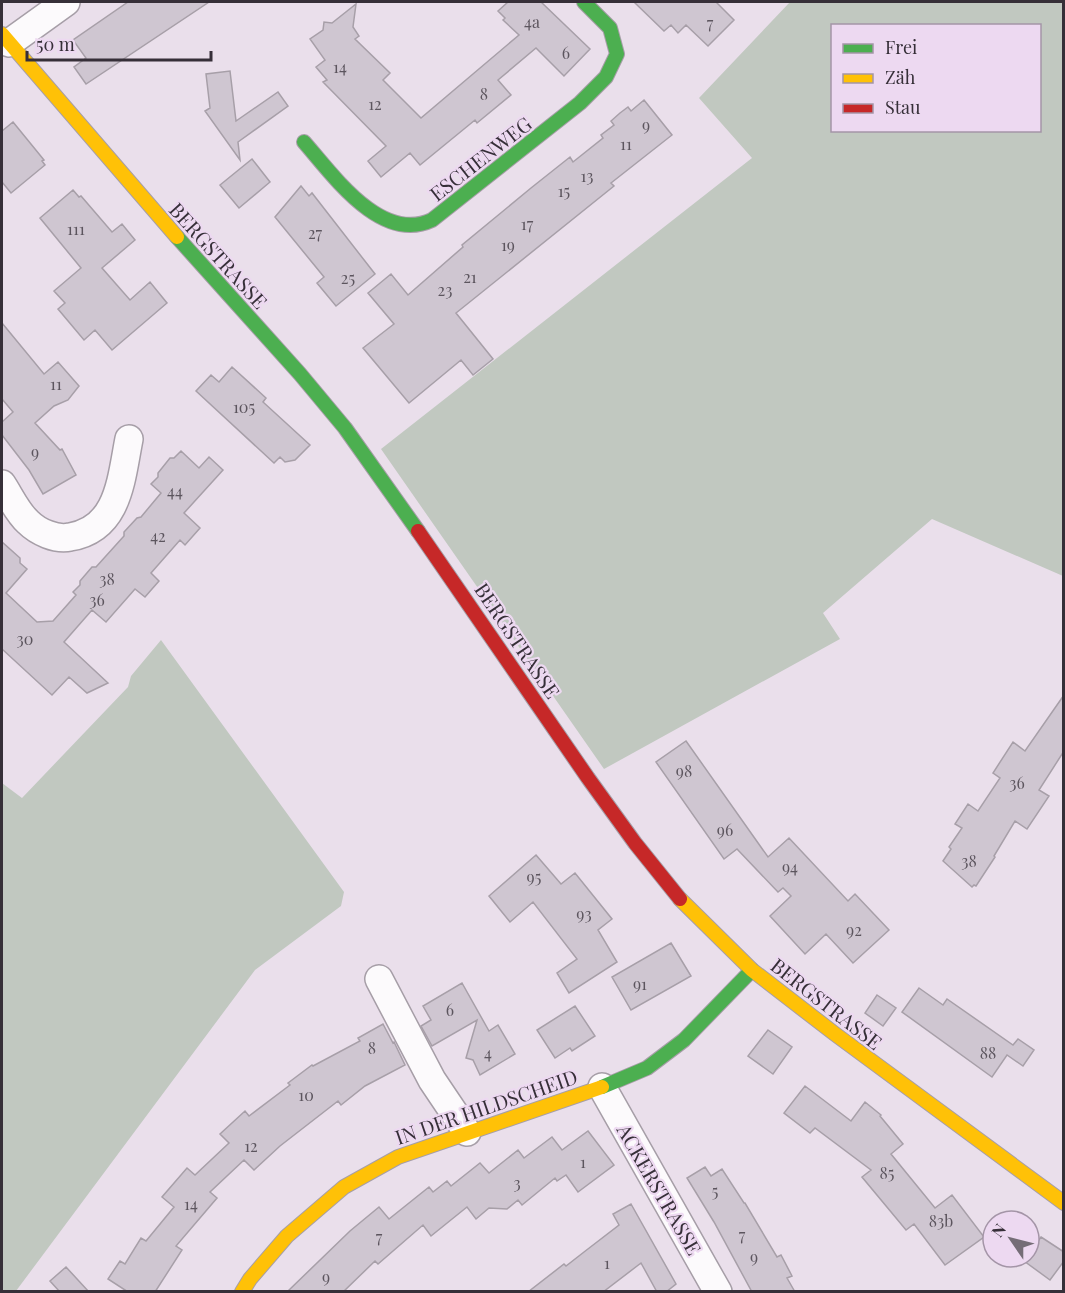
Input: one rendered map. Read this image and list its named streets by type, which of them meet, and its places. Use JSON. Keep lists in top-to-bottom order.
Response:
{
  "streets": {
    "street": [
      "ESCHENWEG",
      "BERGSTRASSE",
      "IN DER HILDSCHEID",
      "ACKERSTRASSE"
    ]
  },
  "crossings": [
    ["BERGSTRASSE", "IN DER HILDSCHEID"],
    ["IN DER HILDSCHEID", "ACKERSTRASSE"]
  ],
  "house_numbers": [
    "4a",
    "7",
    "6",
    "14",
    "8",
    "12",
    "9",
    "11",
    "13",
    "15",
    "17",
    "111",
    "27",
    "19",
    "21",
    "25",
    "23",
    "11",
    "105",
    "9",
    "44",
    "42",
    "38",
    "36",
    "30",
    "98",
    "36",
    "96",
    "38",
    "94",
    "95",
    "93",
    "92",
    "91",
    "6",
    "8",
    "4",
    "88",
    "10",
    "12",
    "1",
    "85",
    "3",
    "5",
    "14",
    "83b",
    "7",
    "7",
    "9",
    "1",
    "9"
  ],
  "legend": ["Frei", "Zäh", "Stau"],
  "scale_bar": "50 m",
  "north": "top left"
}
